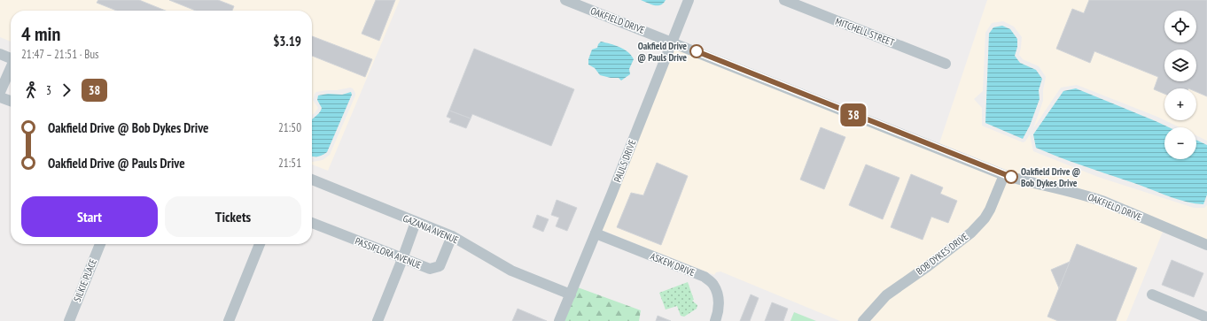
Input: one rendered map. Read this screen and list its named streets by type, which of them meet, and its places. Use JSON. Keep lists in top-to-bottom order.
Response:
{
  "streets": {
    "street": [
      "OAKFIELD DRIVE",
      "MITCHELL STREET",
      "PAULS DRIVE",
      "GAZANIA AVENUE",
      "PASSIFLORA AVENUE",
      "BOB DYKES DRIVE",
      "ASKEW DRIVE",
      "SILKIE PLACE"
    ]
  },
  "crossings": [
    ["OAKFIELD DRIVE", "PAULS DRIVE"],
    ["OAKFIELD DRIVE", "BOB DYKES DRIVE"],
    ["PAULS DRIVE", "GAZANIA AVENUE"],
    ["PAULS DRIVE", "ASKEW DRIVE"],
    ["GAZANIA AVENUE", "PASSIFLORA AVENUE"]
  ],
  "places": ["Oakfield Drive @ Pauls Drive", "Oakfield Drive @ Bob Dykes Drive"],
  "lines": ["bus line 38"],
  "page": {
    "on_map": "38",
    "map_buttons": ["+", "−"],
    "heading": ["4 min", "21:47 – 21:51 · Bus", "$3.19"],
    "legs": ["3", "38"],
    "list": [
      {
        "name": "Oakfield Drive @ Bob Dykes Drive",
        "value": "21:50"
      },
      {
        "name": "Oakfield Drive @ Pauls Drive",
        "value": "21:51"
      }
    ],
    "buttons": ["Start", "Tickets"]
  }
}
